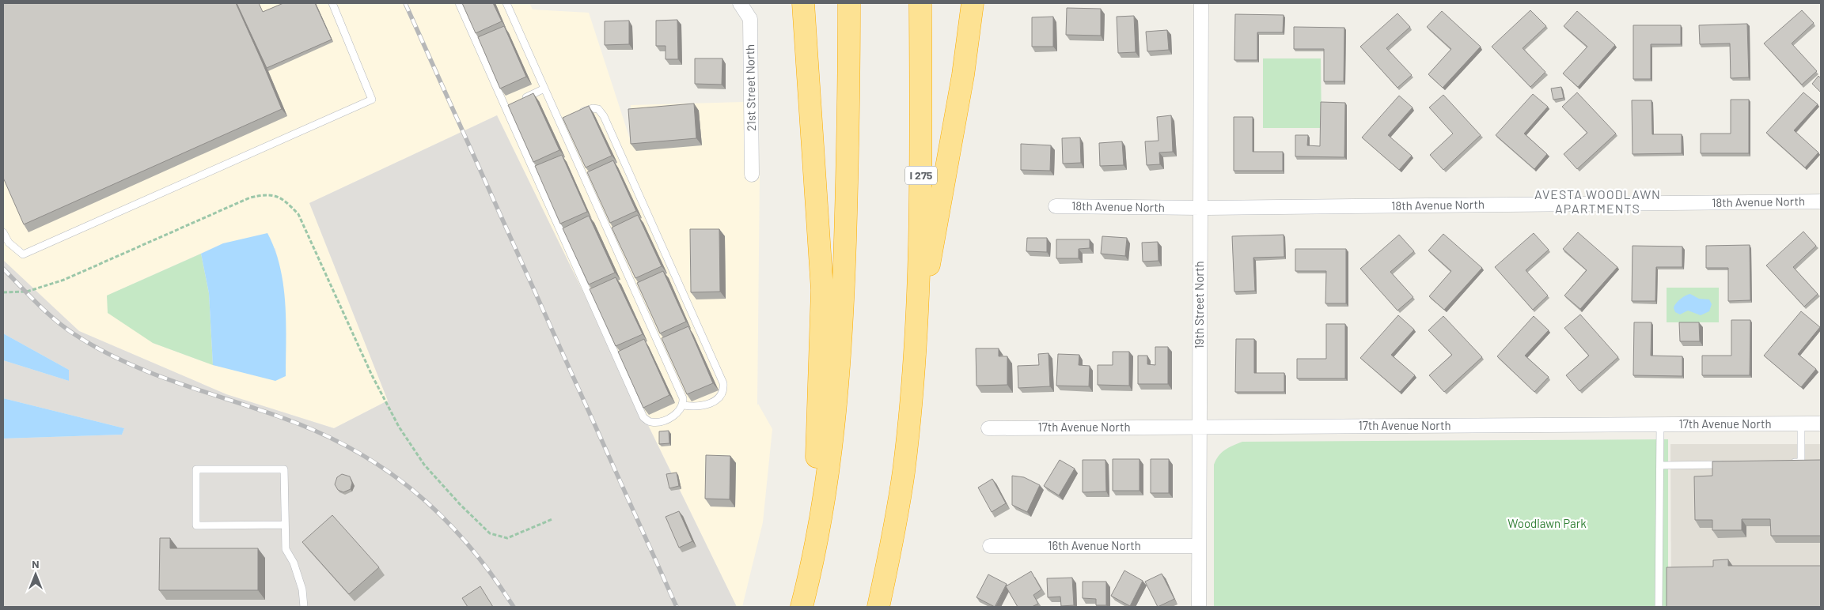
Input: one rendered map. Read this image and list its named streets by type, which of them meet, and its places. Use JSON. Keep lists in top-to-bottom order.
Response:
{
  "streets": {
    "highway": ["I 275"],
    "street": [
      "21st Street North",
      "18th Avenue North",
      "19th Street North",
      "17th Avenue North",
      "16th Avenue North"
    ]
  },
  "crossings": [
    ["18th Avenue North", "19th Street North"],
    ["19th Street North", "17th Avenue North"],
    ["19th Street North", "16th Avenue North"]
  ],
  "districts": ["AVESTA WOODLAWN APARTMENTS"],
  "parks": ["Woodlawn Park"],
  "north": "top"
}
